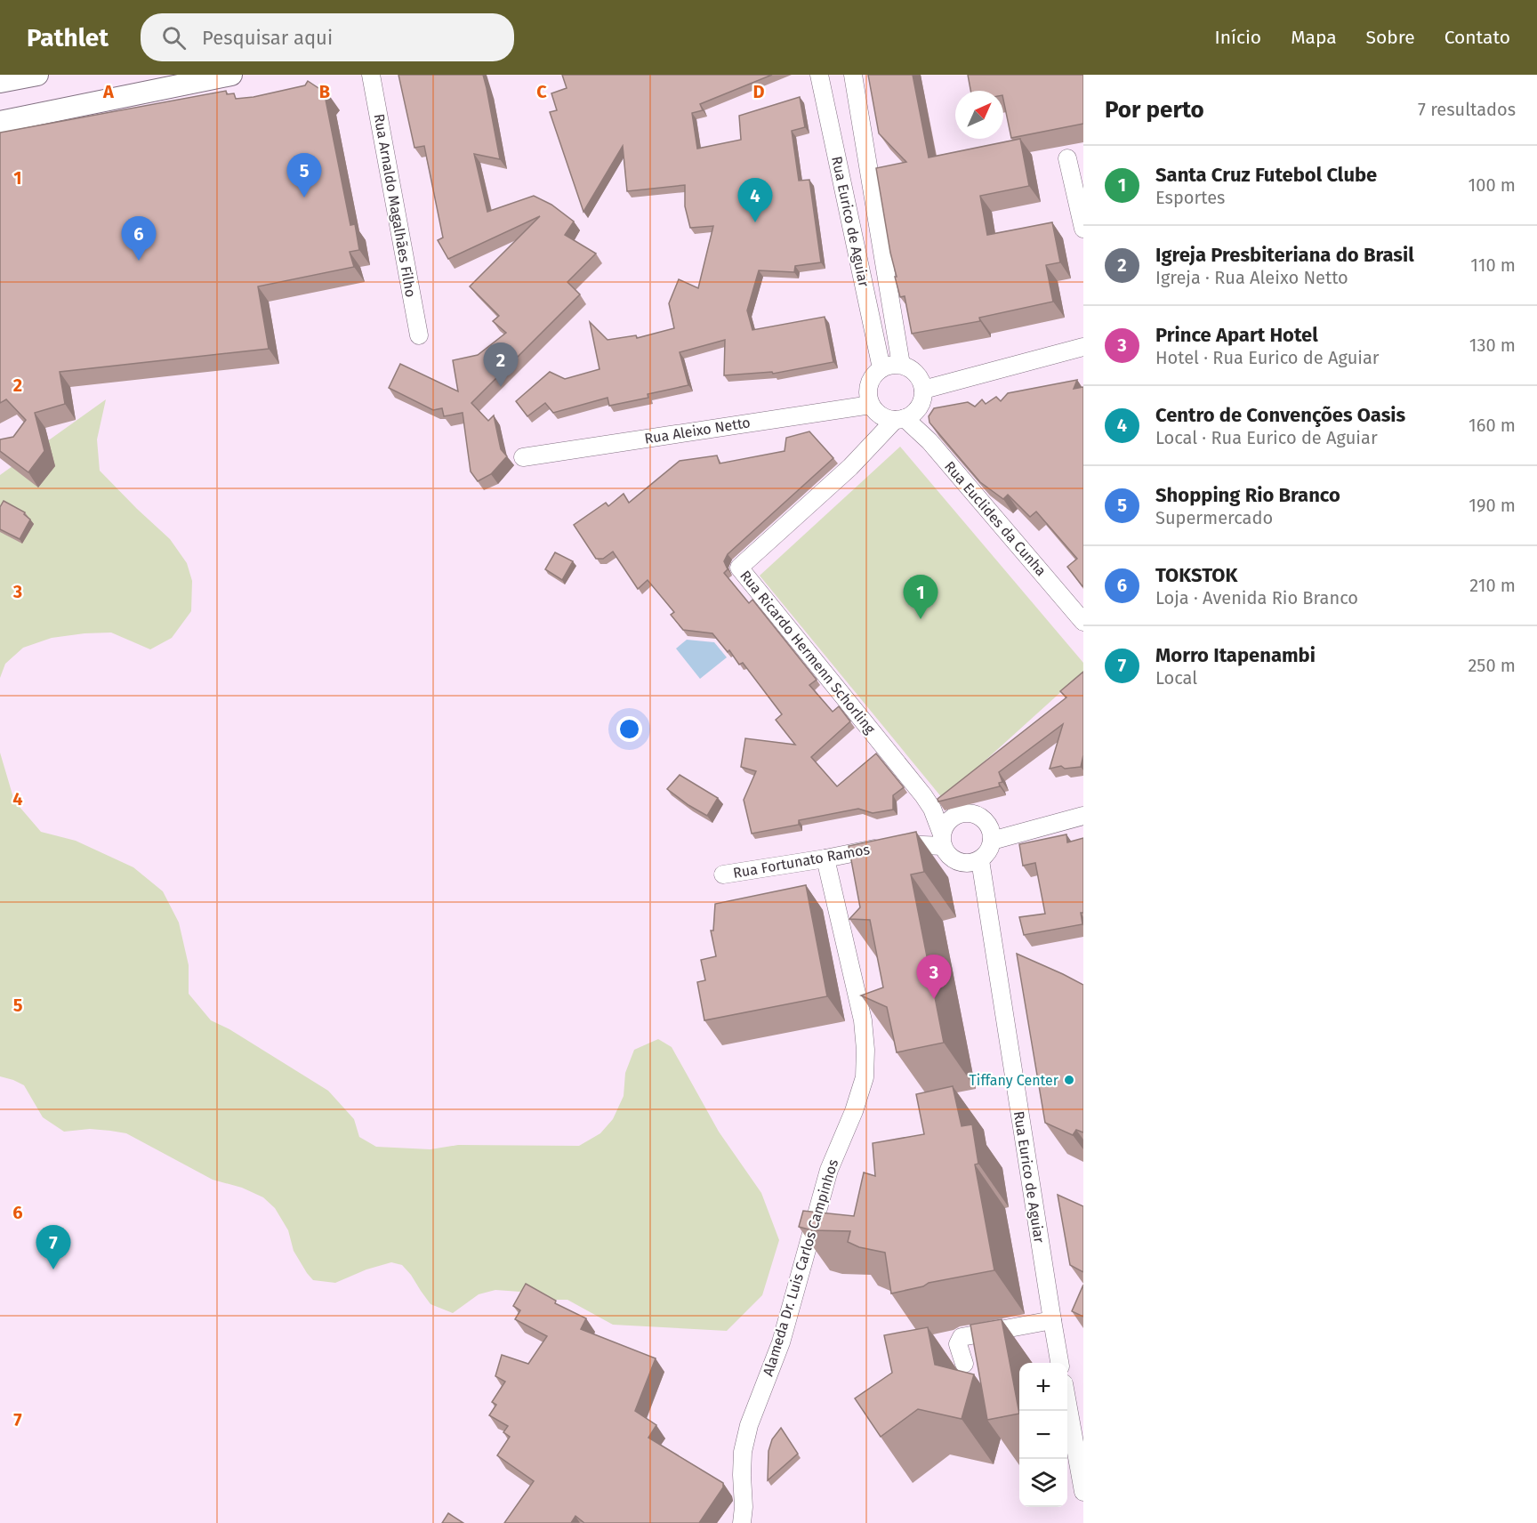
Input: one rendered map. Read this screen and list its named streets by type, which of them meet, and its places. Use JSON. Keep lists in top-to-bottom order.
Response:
{
  "streets": {
    "street": [
      "Rua Arnaldo Magalhães Filho",
      "Rua Eurico de Aguiar",
      "Rua Aleixo Netto",
      "Rua Euclides da Cunha",
      "Rua Ricardo Hermenn Schorling",
      "Rua Fortunato Ramos",
      "Alameda Dr. Luis Carlos Campinhos"
    ]
  },
  "crossings": [
    ["Rua Eurico de Aguiar", "Rua Aleixo Netto"],
    ["Rua Eurico de Aguiar", "Rua Euclides da Cunha"],
    ["Rua Eurico de Aguiar", "Rua Ricardo Hermenn Schorling"],
    ["Rua Eurico de Aguiar", "Rua Fortunato Ramos"],
    ["Rua Aleixo Netto", "Rua Euclides da Cunha"],
    ["Rua Aleixo Netto", "Rua Ricardo Hermenn Schorling"],
    ["Rua Euclides da Cunha", "Rua Ricardo Hermenn Schorling"],
    ["Rua Ricardo Hermenn Schorling", "Rua Fortunato Ramos"],
    ["Rua Fortunato Ramos", "Alameda Dr. Luis Carlos Campinhos"]
  ],
  "places": ["Tiffany Center"],
  "north": "top right",
  "page": {
    "header": "Pathlet",
    "search": "Pesquisar aqui",
    "nav": [
      "Início",
      "Mapa",
      "Sobre",
      "Contato"
    ],
    "heading": ["Por perto", "7 resultados"],
    "list": [
      {
        "mark": "1",
        "name": "Santa Cruz Futebol Clube",
        "note": "Esportes",
        "value": "100 m"
      },
      {
        "mark": "2",
        "name": "Igreja Presbiteriana do Brasil",
        "note": "Igreja · Rua Aleixo Netto",
        "value": "110 m"
      },
      {
        "mark": "3",
        "name": "Prince Apart Hotel",
        "note": "Hotel · Rua Eurico de Aguiar",
        "value": "130 m"
      },
      {
        "mark": "4",
        "name": "Centro de Convenções Oasis",
        "note": "Local · Rua Eurico de Aguiar",
        "value": "160 m"
      },
      {
        "mark": "5",
        "name": "Shopping Rio Branco",
        "note": "Supermercado",
        "value": "190 m"
      },
      {
        "mark": "6",
        "name": "TOKSTOK",
        "note": "Loja · Avenida Rio Branco",
        "value": "210 m"
      },
      {
        "mark": "7",
        "name": "Morro Itapenambi",
        "note": "Local",
        "value": "250 m"
      }
    ],
    "pins": [
      "5",
      "4",
      "6",
      "2",
      "1",
      "3",
      "7"
    ],
    "map_buttons": ["+", "−"]
  },
  "grid": {
    "columns": [
      "A",
      "B",
      "C",
      "D"
    ],
    "rows": [
      "1",
      "2",
      "3",
      "4",
      "5",
      "6",
      "7"
    ]
  }
}
